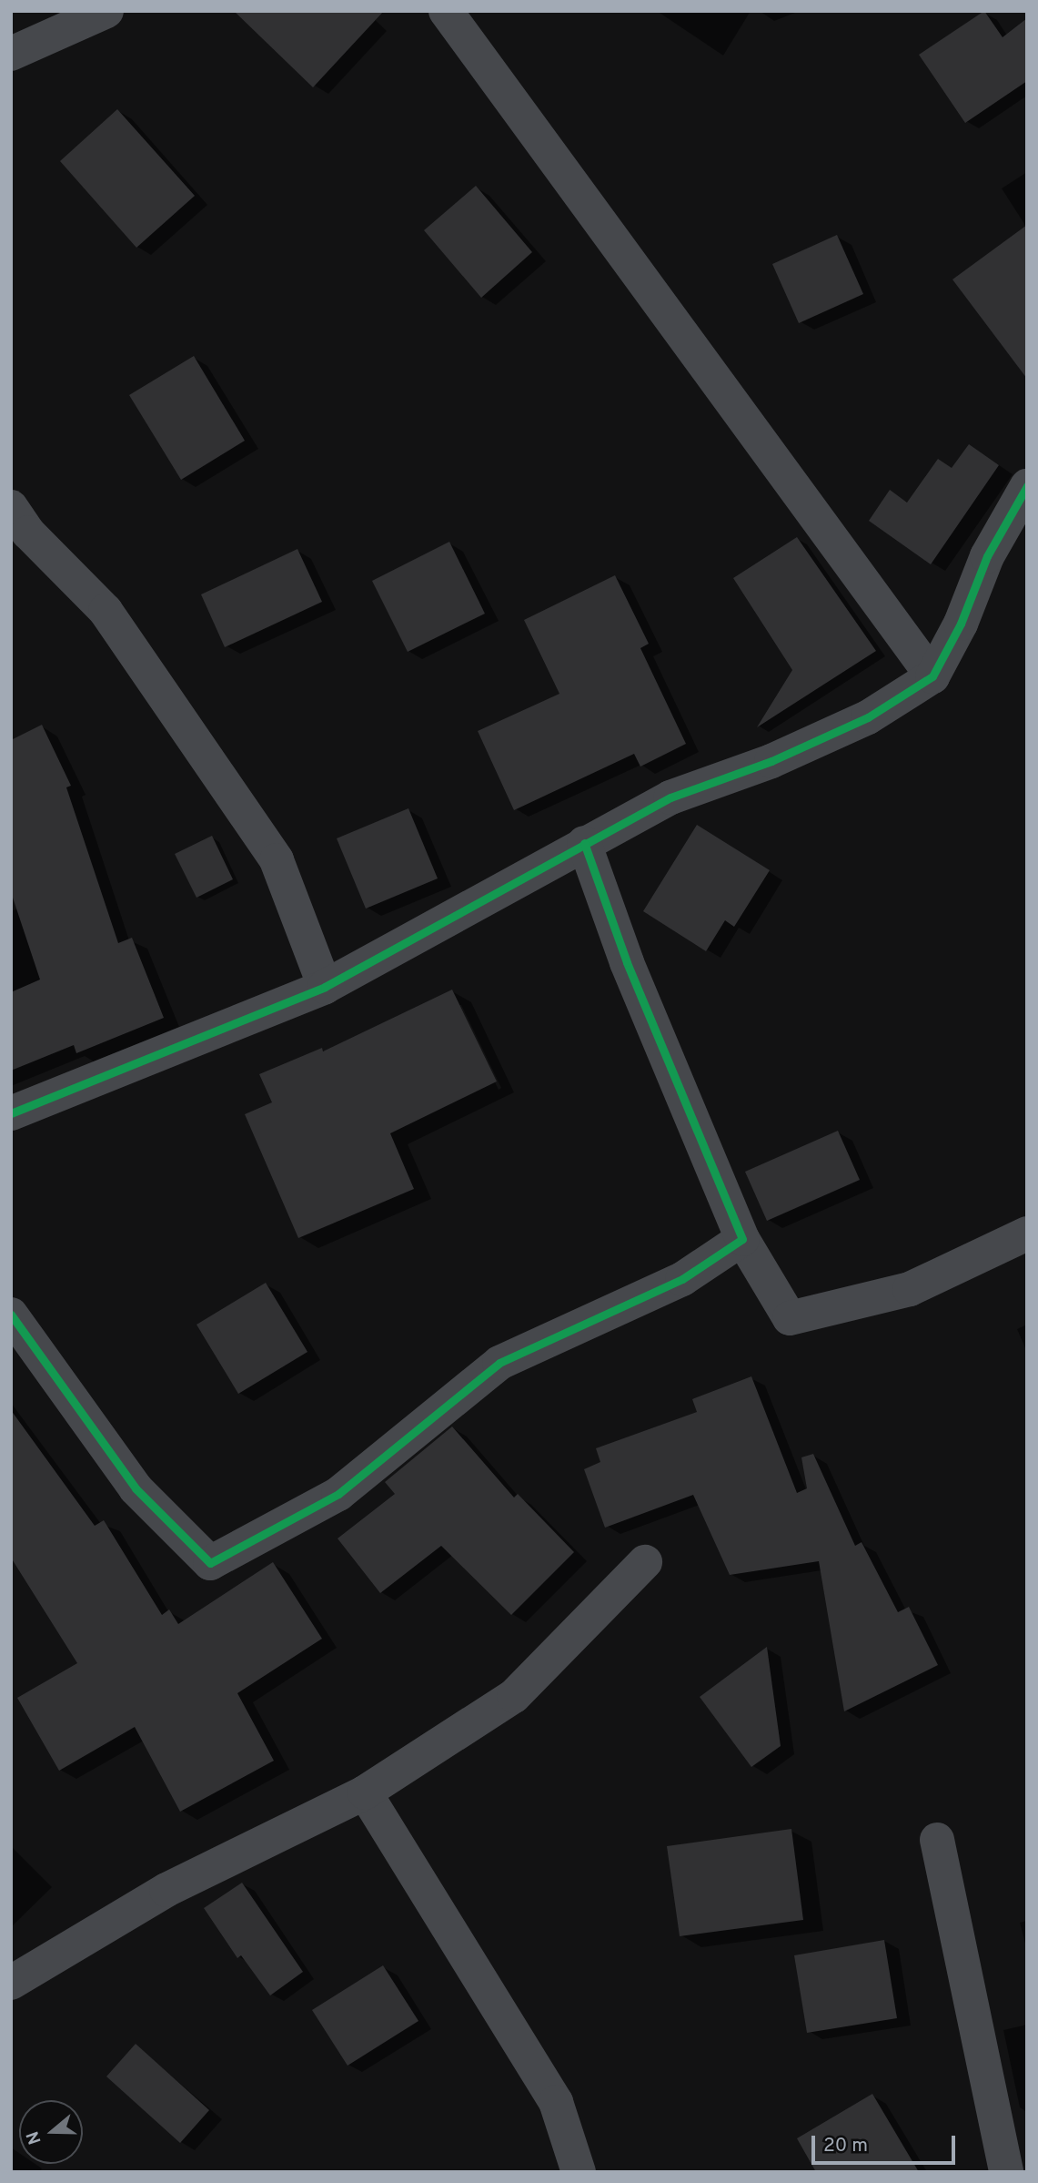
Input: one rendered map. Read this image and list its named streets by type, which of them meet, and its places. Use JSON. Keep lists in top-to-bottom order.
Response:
{
  "scale_bar": "20 m",
  "north": "left"
}
